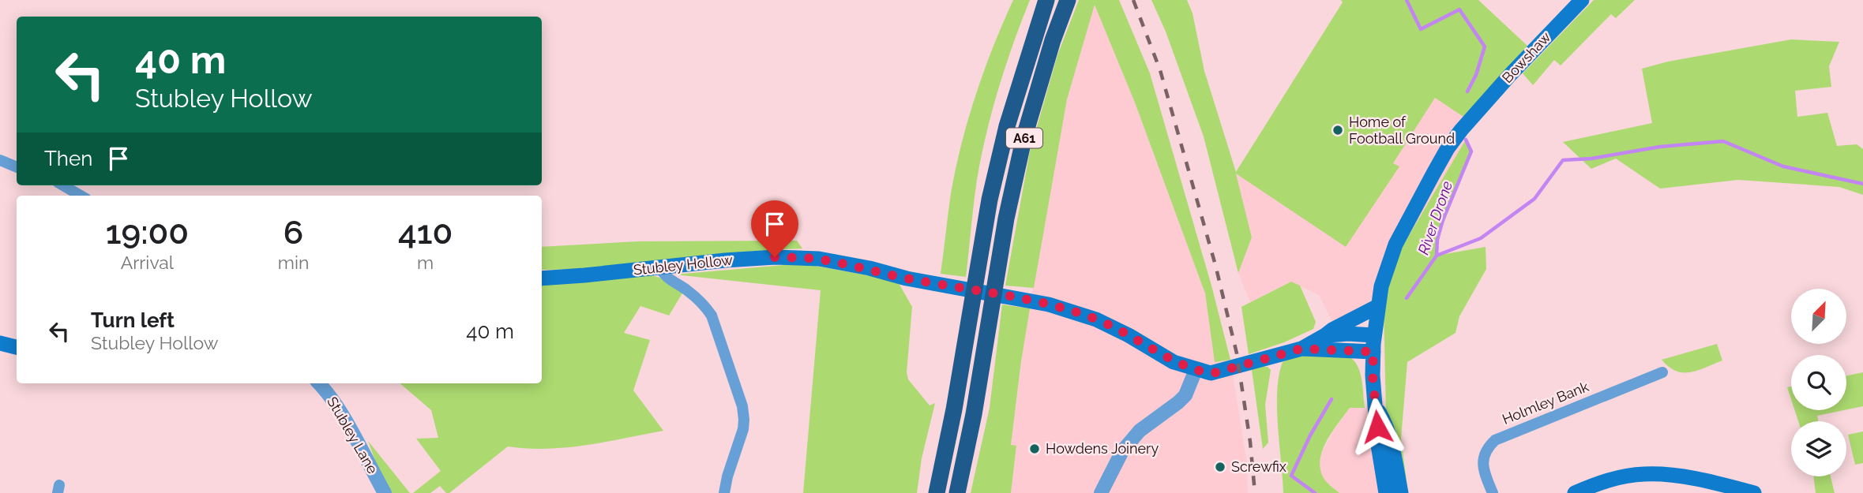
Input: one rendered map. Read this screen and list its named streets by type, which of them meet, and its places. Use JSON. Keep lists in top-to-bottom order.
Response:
{
  "streets": {
    "highway": ["A61"],
    "main road": ["Bowshaw", "Stubley Hollow"],
    "street": ["Holmley Bank", "Stubley Lane"]
  },
  "crossings": [
    ["Bowshaw", "Stubley Hollow"]
  ],
  "water": ["River Drone"],
  "places": ["Home of Football Ground", "Howdens Joinery", "Screwfix"],
  "north": "top right",
  "page": {
    "turn": ["40 m", "Stubley Hollow"],
    "then": "Then",
    "eta": [
      "19:00",
      "Arrival",
      "6",
      "min",
      "410",
      "m"
    ],
    "list": [
      {
        "name": "Turn left",
        "note": "Stubley Hollow",
        "value": "40 m"
      }
    ]
  }
}
